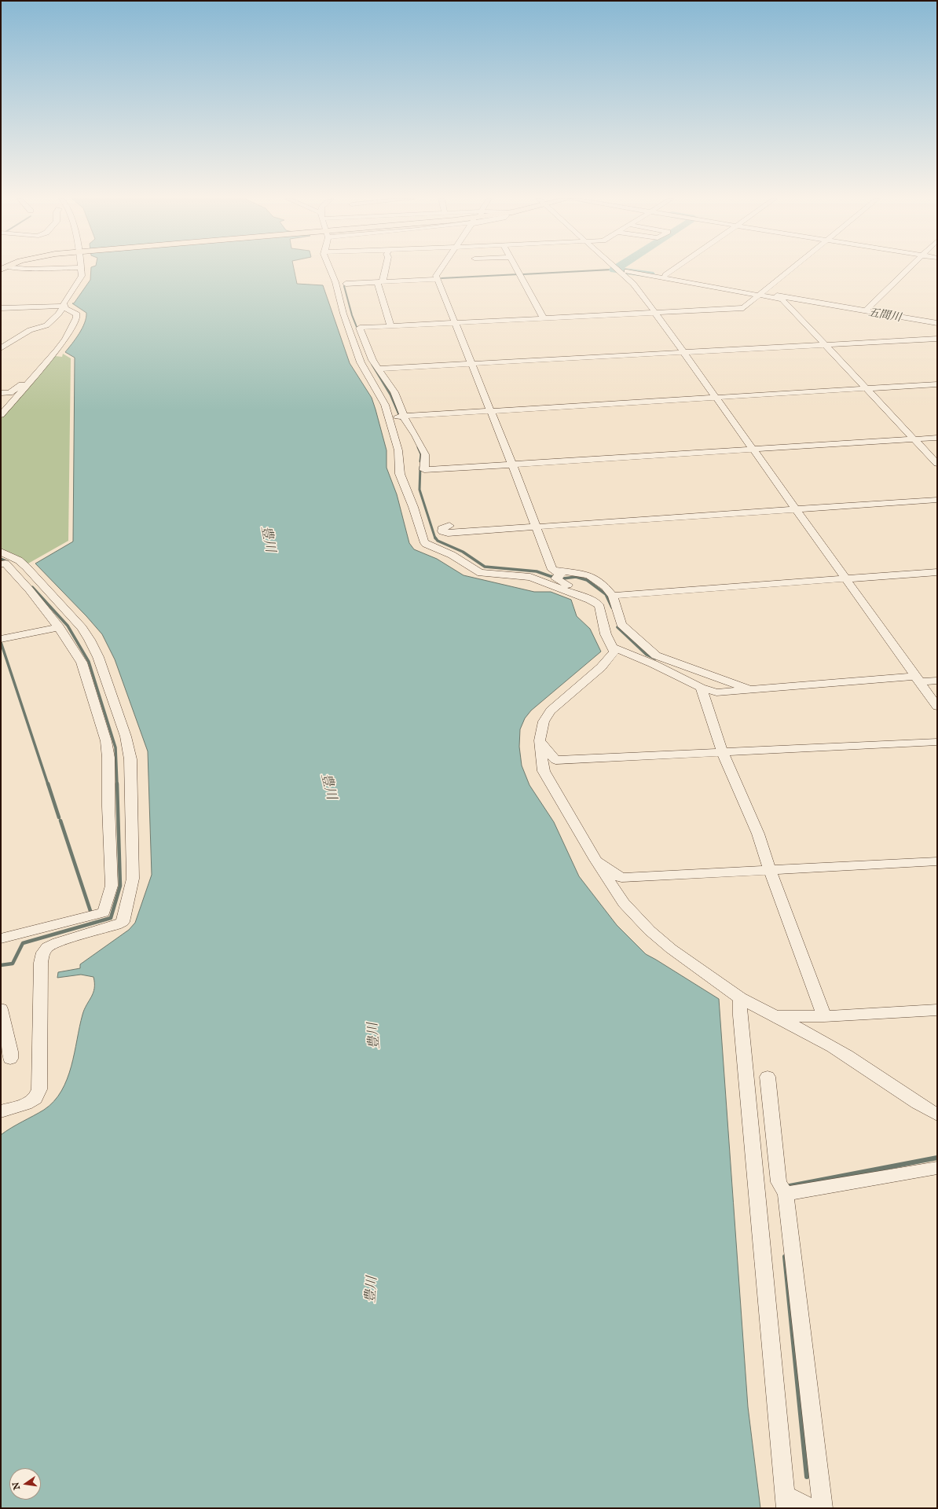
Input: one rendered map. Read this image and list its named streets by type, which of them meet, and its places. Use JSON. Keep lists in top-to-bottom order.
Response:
{
  "water": ["五間川", "豊川"],
  "north": "left"
}
